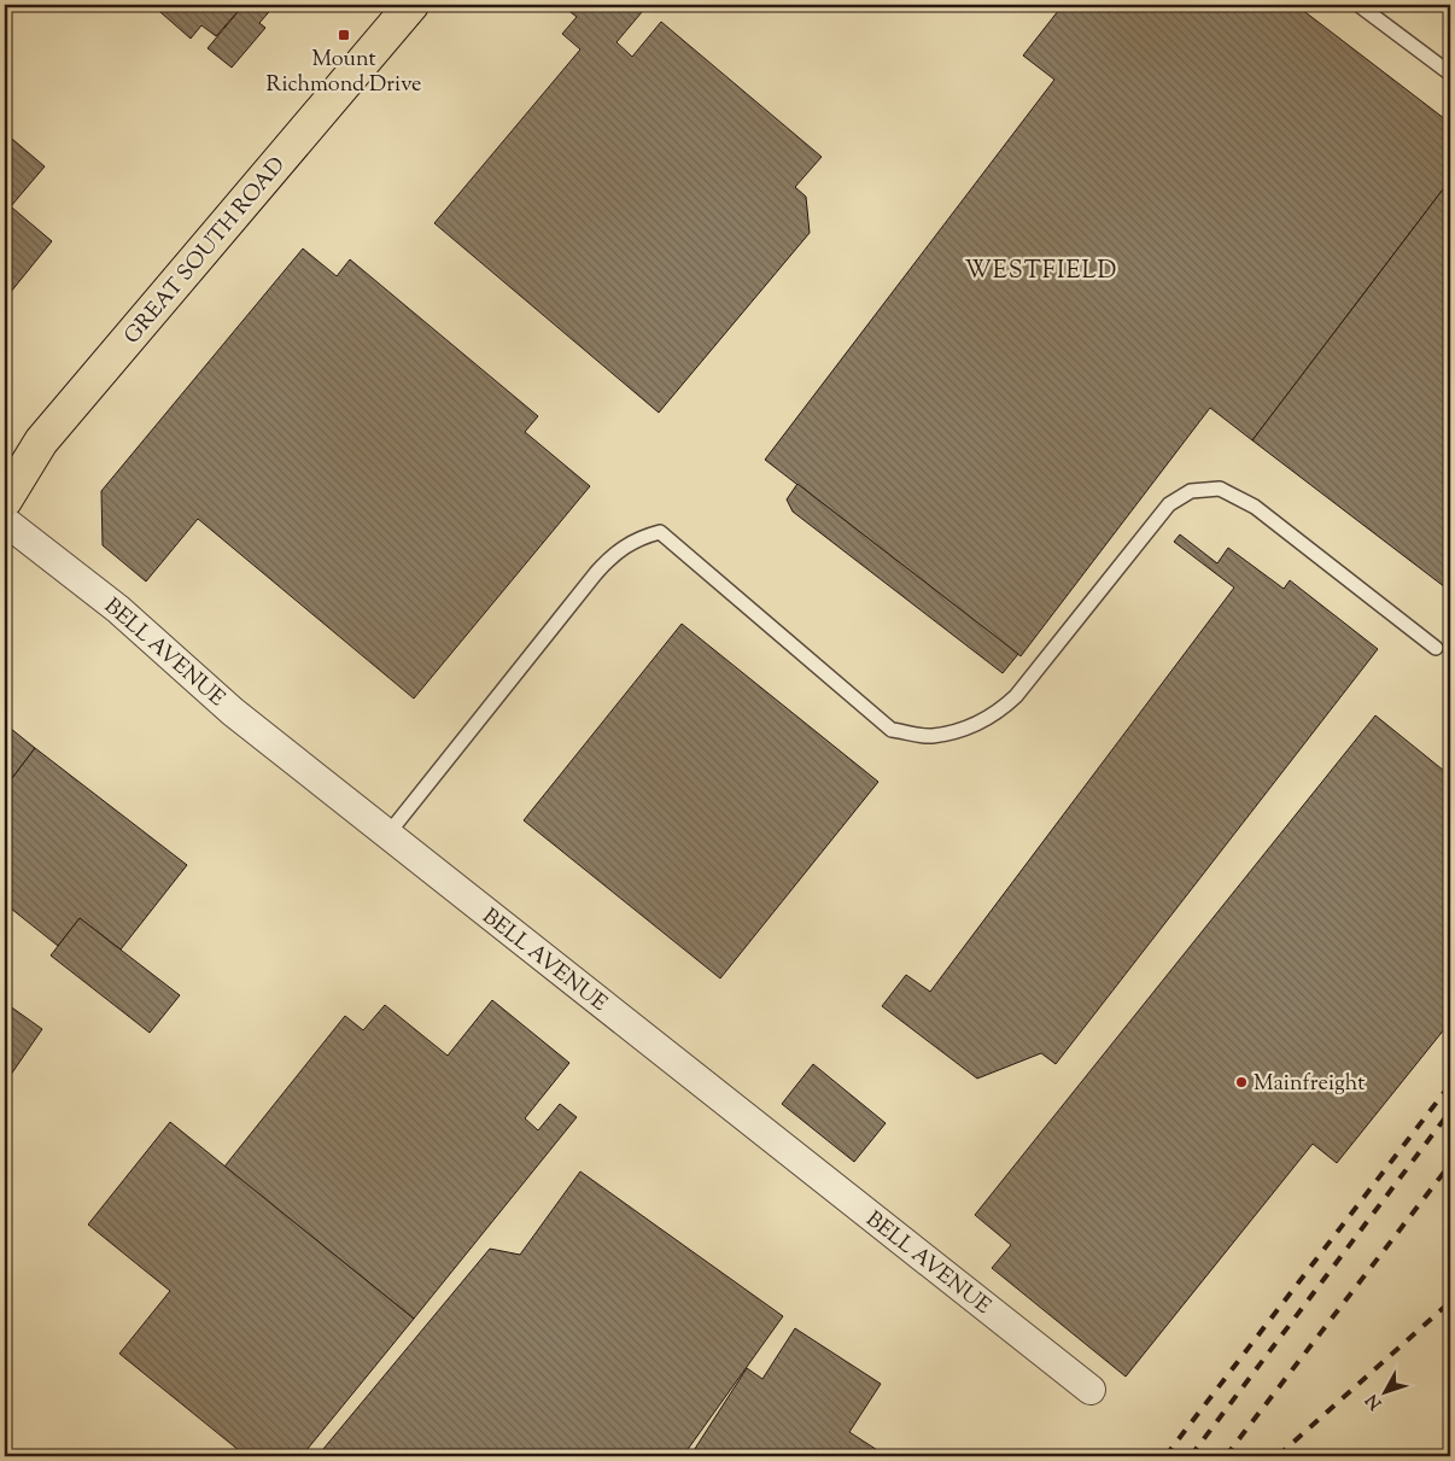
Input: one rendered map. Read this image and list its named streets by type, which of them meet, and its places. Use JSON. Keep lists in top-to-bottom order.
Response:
{
  "streets": {
    "main road": ["GREAT SOUTH ROAD"],
    "street": ["BELL AVENUE"]
  },
  "districts": ["WESTFIELD"],
  "places": {
    "transit": ["Mount Richmond Drive"],
    "other": ["Mainfreight"]
  },
  "north": "bottom left"
}
